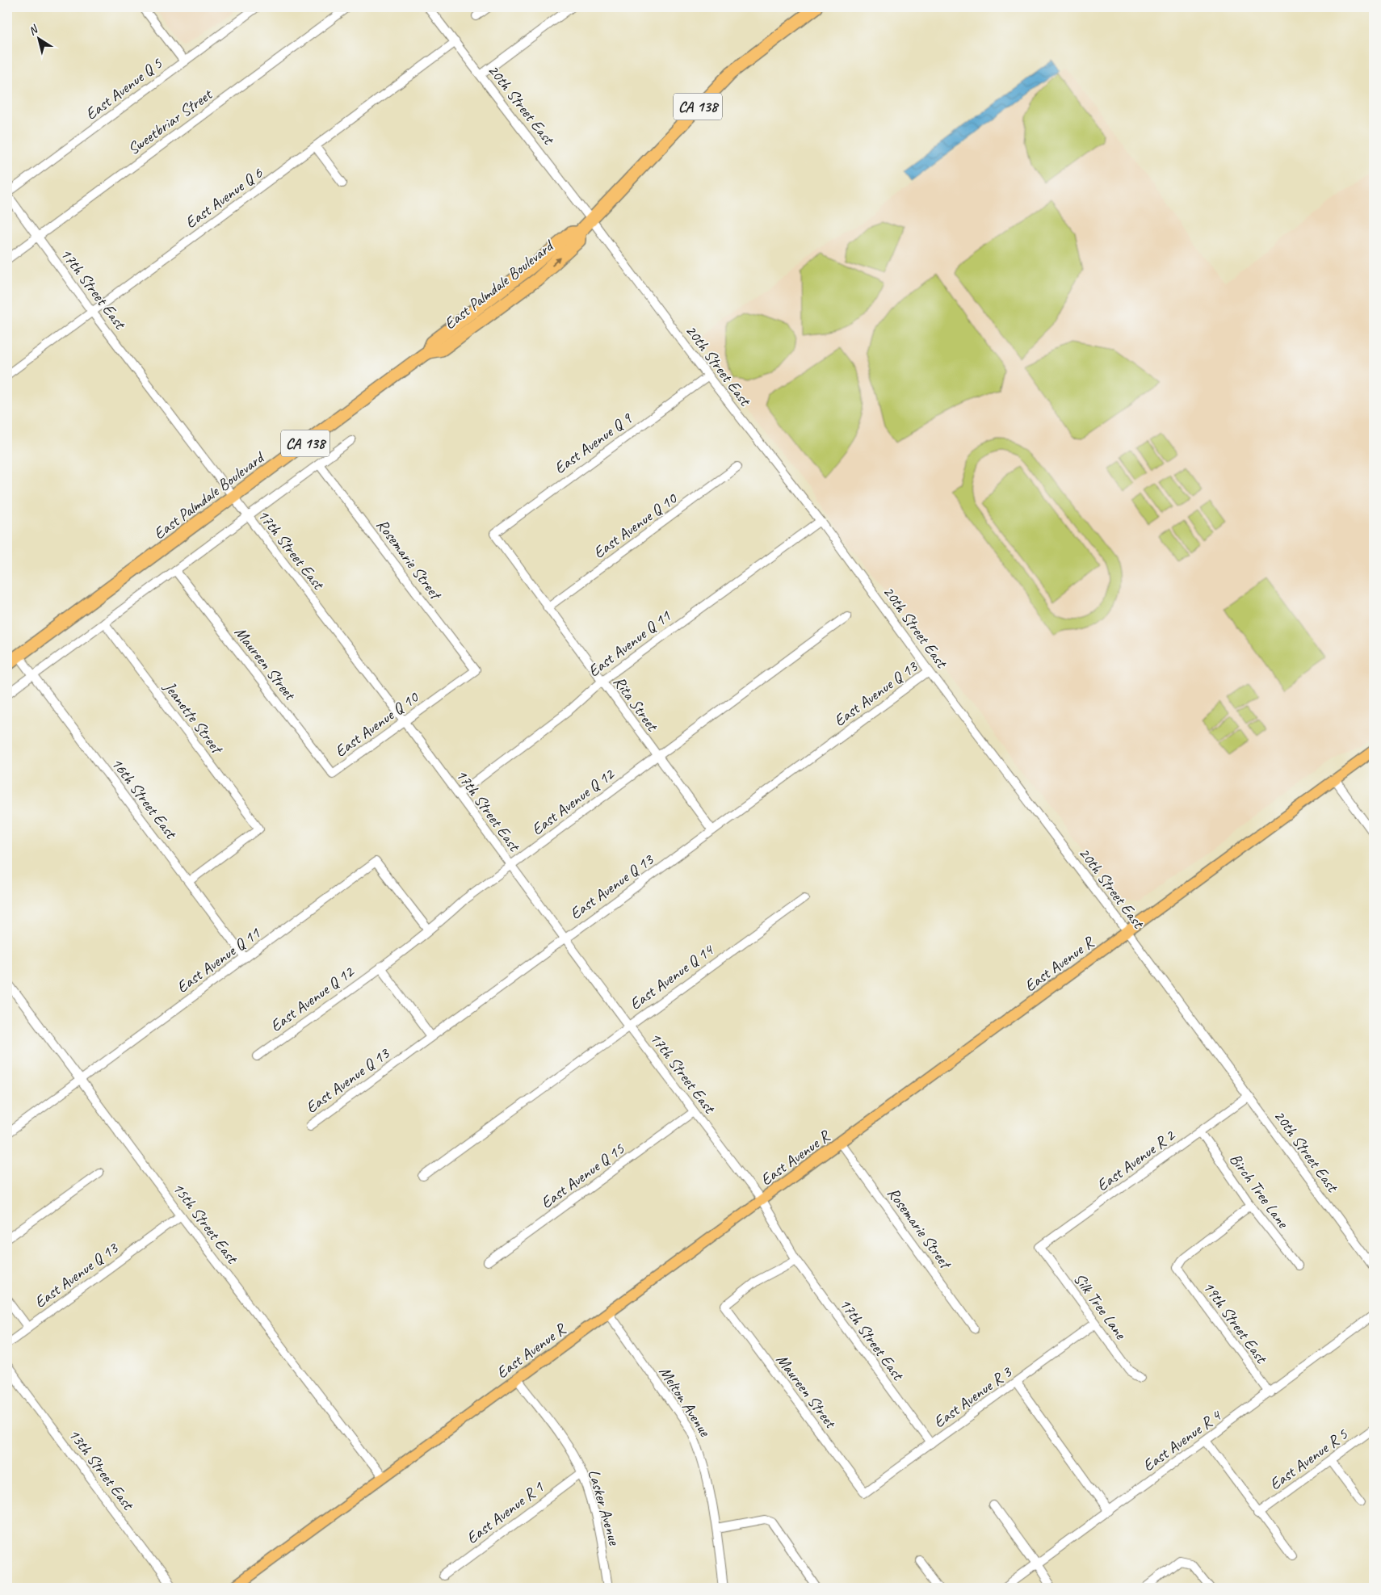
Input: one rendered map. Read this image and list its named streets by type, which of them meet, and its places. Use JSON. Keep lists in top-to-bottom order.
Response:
{
  "streets": {
    "highway": ["CA 138", "East Palmdale Boulevard"],
    "main road": ["East Avenue R"],
    "street": [
      "East Avenue Q 5",
      "20th Street East",
      "Sweetbriar Street",
      "East Avenue Q 6",
      "17th Street East",
      "East Avenue Q 9",
      "East Avenue Q 10",
      "Rosemarie Street",
      "East Avenue Q 11",
      "Maureen Street",
      "East Avenue Q 13",
      "Rita Street",
      "Jeanette Street",
      "16th Street East",
      "East Avenue Q 12",
      "East Avenue Q 14",
      "East Avenue R 2",
      "East Avenue Q 15",
      "Birch Tree Lane",
      "15th Street East",
      "Silk Tree Lane",
      "19th Street East",
      "East Avenue R 3",
      "Melton Avenue",
      "East Avenue R 4",
      "East Avenue R 5",
      "13th Street East",
      "Lasker Avenue",
      "East Avenue R 1"
    ]
  },
  "crossings": [
    ["East Avenue Q 5", "17th Street East"],
    ["20th Street East", "East Avenue Q 6"],
    ["20th Street East", "East Palmdale Boulevard"],
    ["20th Street East", "East Avenue Q 9"],
    ["20th Street East", "East Avenue Q 11"],
    ["20th Street East", "East Avenue Q 13"],
    ["20th Street East", "East Avenue R"],
    ["20th Street East", "East Avenue R 2"],
    ["Sweetbriar Street", "17th Street East"],
    ["East Avenue Q 6", "17th Street East"],
    ["East Palmdale Boulevard", "17th Street East"],
    ["East Palmdale Boulevard", "16th Street East"],
    ["17th Street East", "East Avenue Q 10"],
    ["17th Street East", "East Avenue Q 11"],
    ["17th Street East", "Maureen Street"],
    ["17th Street East", "East Avenue Q 13"],
    ["17th Street East", "East Avenue Q 12"],
    ["17th Street East", "East Avenue R"],
    ["17th Street East", "East Avenue Q 14"],
    ["17th Street East", "East Avenue Q 15"],
    ["17th Street East", "East Avenue R 3"],
    ["East Avenue Q 9", "Rita Street"],
    ["East Avenue Q 10", "Rosemarie Street"],
    ["East Avenue Q 10", "Maureen Street"],
    ["East Avenue Q 10", "Rita Street"],
    ["Rosemarie Street", "East Avenue R"],
    ["East Avenue Q 11", "Rita Street"],
    ["East Avenue Q 11", "16th Street East"],
    ["East Avenue Q 11", "East Avenue Q 12"],
    ["East Avenue Q 11", "15th Street East"],
    ["Maureen Street", "East Avenue R 3"],
    ["East Avenue Q 13", "Rita Street"],
    ["East Avenue Q 13", "15th Street East"],
    ["Rita Street", "East Avenue Q 12"],
    ["Jeanette Street", "16th Street East"],
    ["East Avenue R", "15th Street East"],
    ["East Avenue R", "Melton Avenue"],
    ["East Avenue R", "Lasker Avenue"],
    ["East Avenue R 2", "Birch Tree Lane"],
    ["East Avenue R 2", "Silk Tree Lane"],
    ["Birch Tree Lane", "19th Street East"],
    ["Silk Tree Lane", "East Avenue R 3"],
    ["19th Street East", "East Avenue R 4"],
    ["Lasker Avenue", "East Avenue R 1"]
  ],
  "north": "top left"
}
